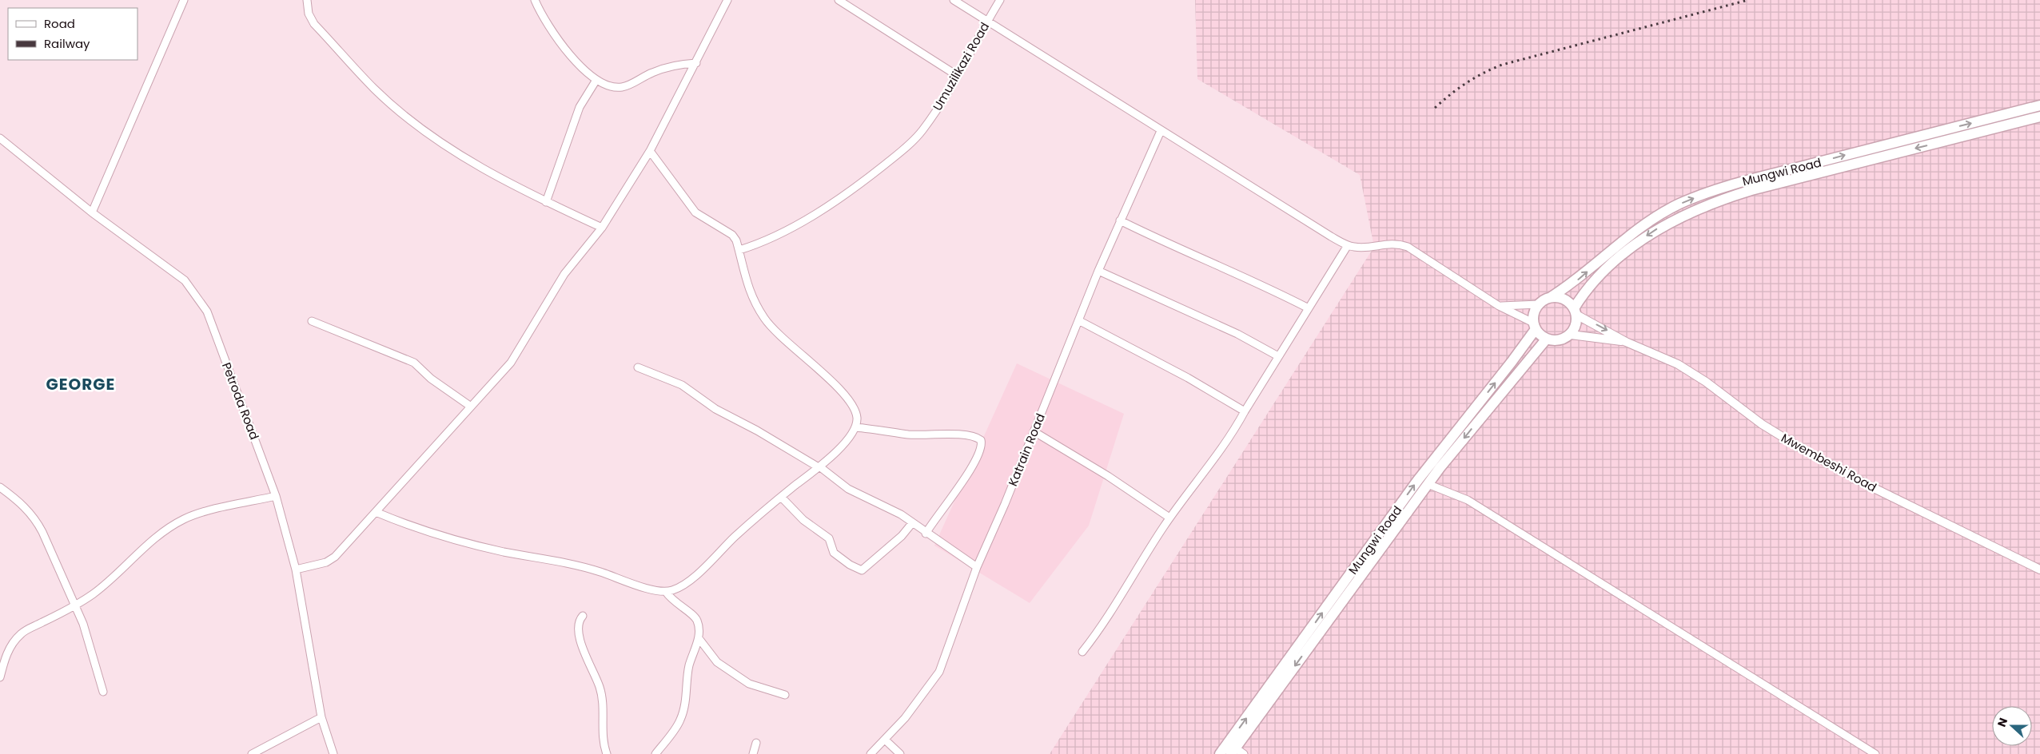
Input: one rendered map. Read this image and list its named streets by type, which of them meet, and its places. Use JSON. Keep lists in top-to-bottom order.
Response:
{
  "streets": {
    "main road": ["Mungwi Road"],
    "street": [
      "Umuzilikazi Road",
      "Petroda Road",
      "Katrain Road",
      "Mwembeshi Road"
    ]
  },
  "districts": ["GEORGE"],
  "legend": ["Road", "Railway"],
  "north": "left"
}
